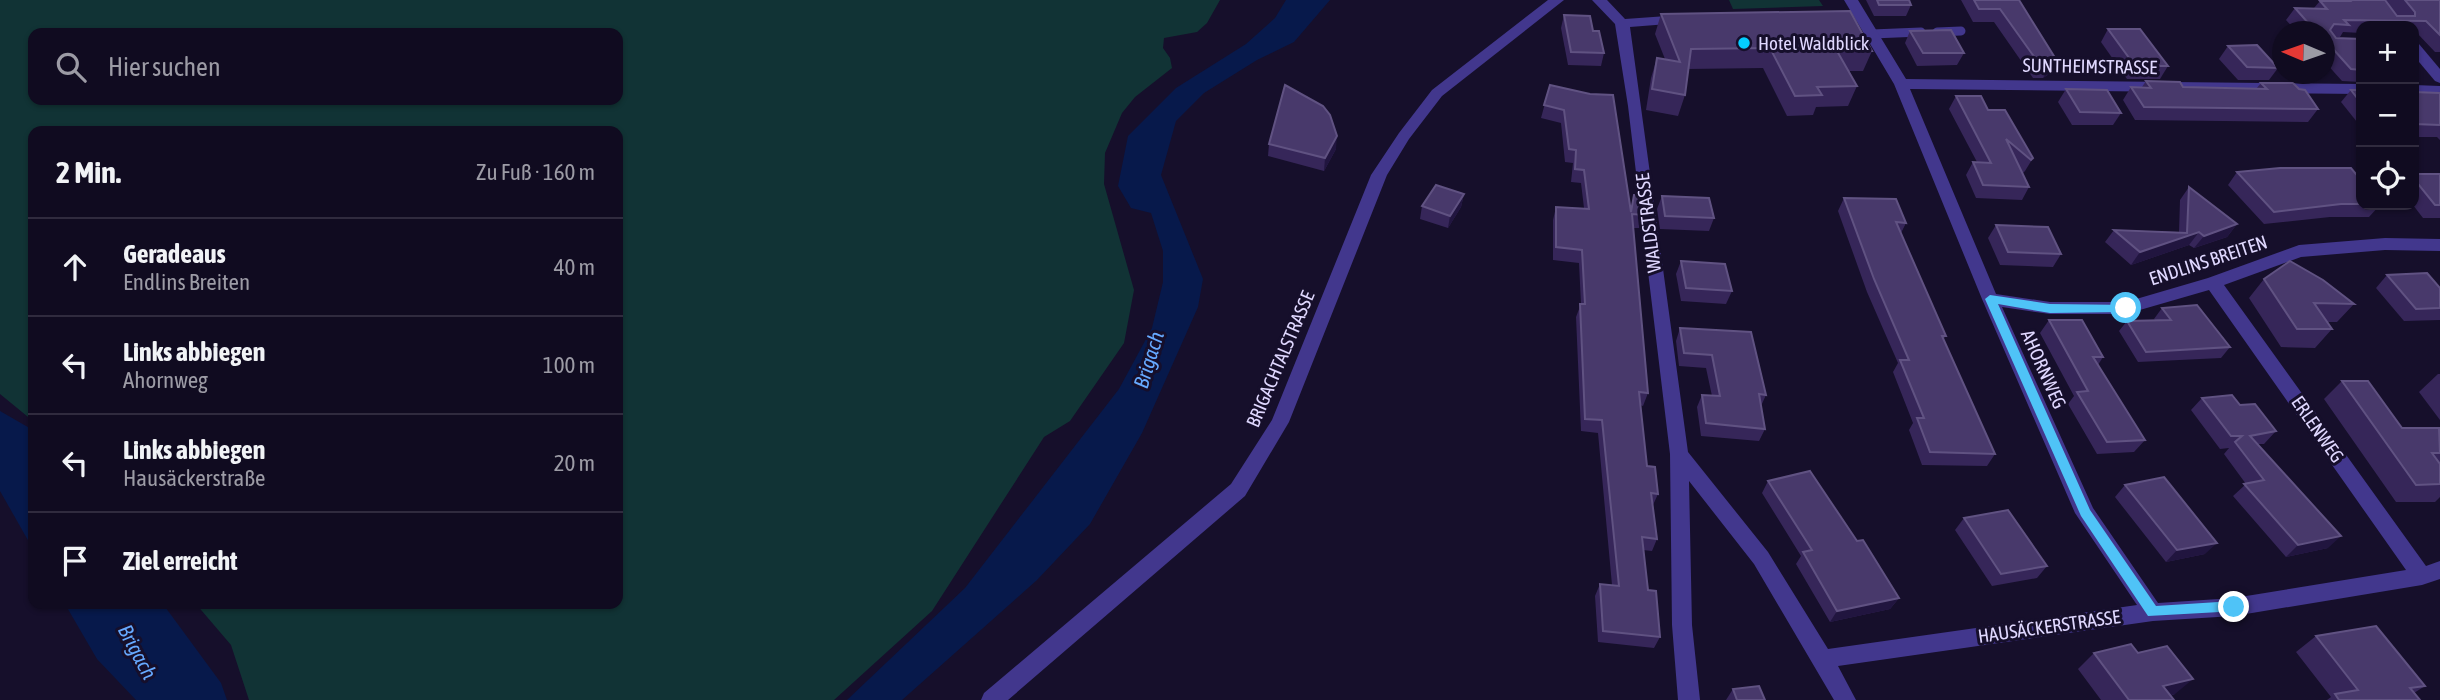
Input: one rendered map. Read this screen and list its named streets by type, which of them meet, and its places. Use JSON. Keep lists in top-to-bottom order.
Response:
{
  "streets": {
    "street": [
      "SUNTHEIMSTRASSE",
      "WALDSTRASSE",
      "ENDLINS BREITEN",
      "BRIGACHTALSTRASSE",
      "AHORNWEG",
      "ERLENWEG",
      "HAUSÄCKERSTRASSE"
    ]
  },
  "crossings": [
    ["SUNTHEIMSTRASSE", "AHORNWEG"],
    ["ENDLINS BREITEN", "AHORNWEG"],
    ["ENDLINS BREITEN", "ERLENWEG"],
    ["AHORNWEG", "HAUSÄCKERSTRASSE"],
    ["ERLENWEG", "HAUSÄCKERSTRASSE"]
  ],
  "water": ["Brigach"],
  "places": ["Hotel Waldblick"],
  "north": "left",
  "page": {
    "map_buttons": ["+", "−"],
    "search": "Hier suchen",
    "heading": ["2 Min.", "Zu Fuß · 160 m"],
    "list": [
      ["Geradeaus", "Endlins Breiten", "40 m"],
      ["Links abbiegen", "Ahornweg", "100 m"],
      ["Links abbiegen", "Hausäckerstraße", "20 m"],
      "Ziel erreicht"
    ]
  }
}
